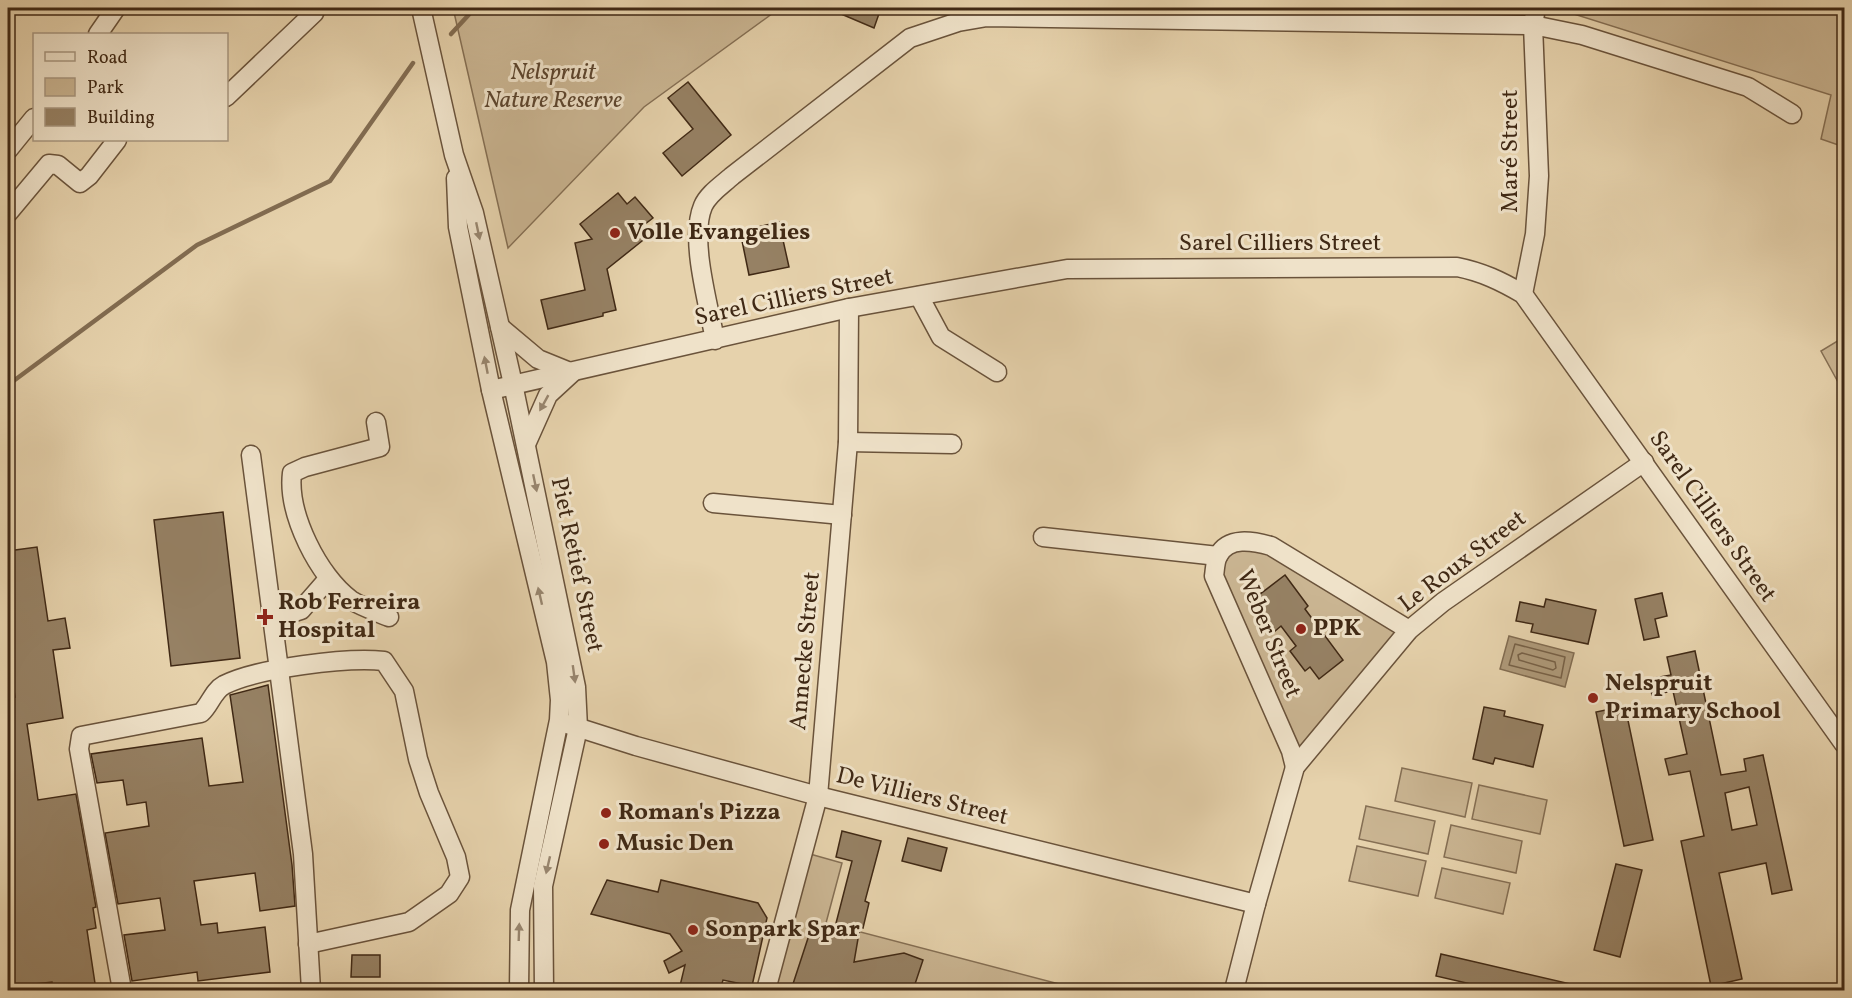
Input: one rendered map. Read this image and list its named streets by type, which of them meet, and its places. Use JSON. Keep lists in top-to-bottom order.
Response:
{
  "streets": {
    "street": [
      "Maré Street",
      "Sarel Cilliers Street",
      "Le Roux Street",
      "Piet Retief Street",
      "Weber Street",
      "Annecke Street",
      "De Villiers Street"
    ]
  },
  "crossings": [
    ["Maré Street", "Sarel Cilliers Street"],
    ["Sarel Cilliers Street", "Le Roux Street"],
    ["Sarel Cilliers Street", "Piet Retief Street"],
    ["Sarel Cilliers Street", "Annecke Street"],
    ["Le Roux Street", "Weber Street"],
    ["Le Roux Street", "De Villiers Street"],
    ["Piet Retief Street", "De Villiers Street"],
    ["Annecke Street", "De Villiers Street"]
  ],
  "parks": ["Nelspruit Nature Reserve"],
  "places": {
    "other": [
      "Volle Evangelies",
      "PPK",
      "Nelspruit Primary School",
      "Roman's Pizza",
      "Music Den",
      "Sonpark Spar"
    ],
    "health": ["Rob Ferreira Hospital"]
  },
  "legend": ["Road", "Park", "Building"]
}
